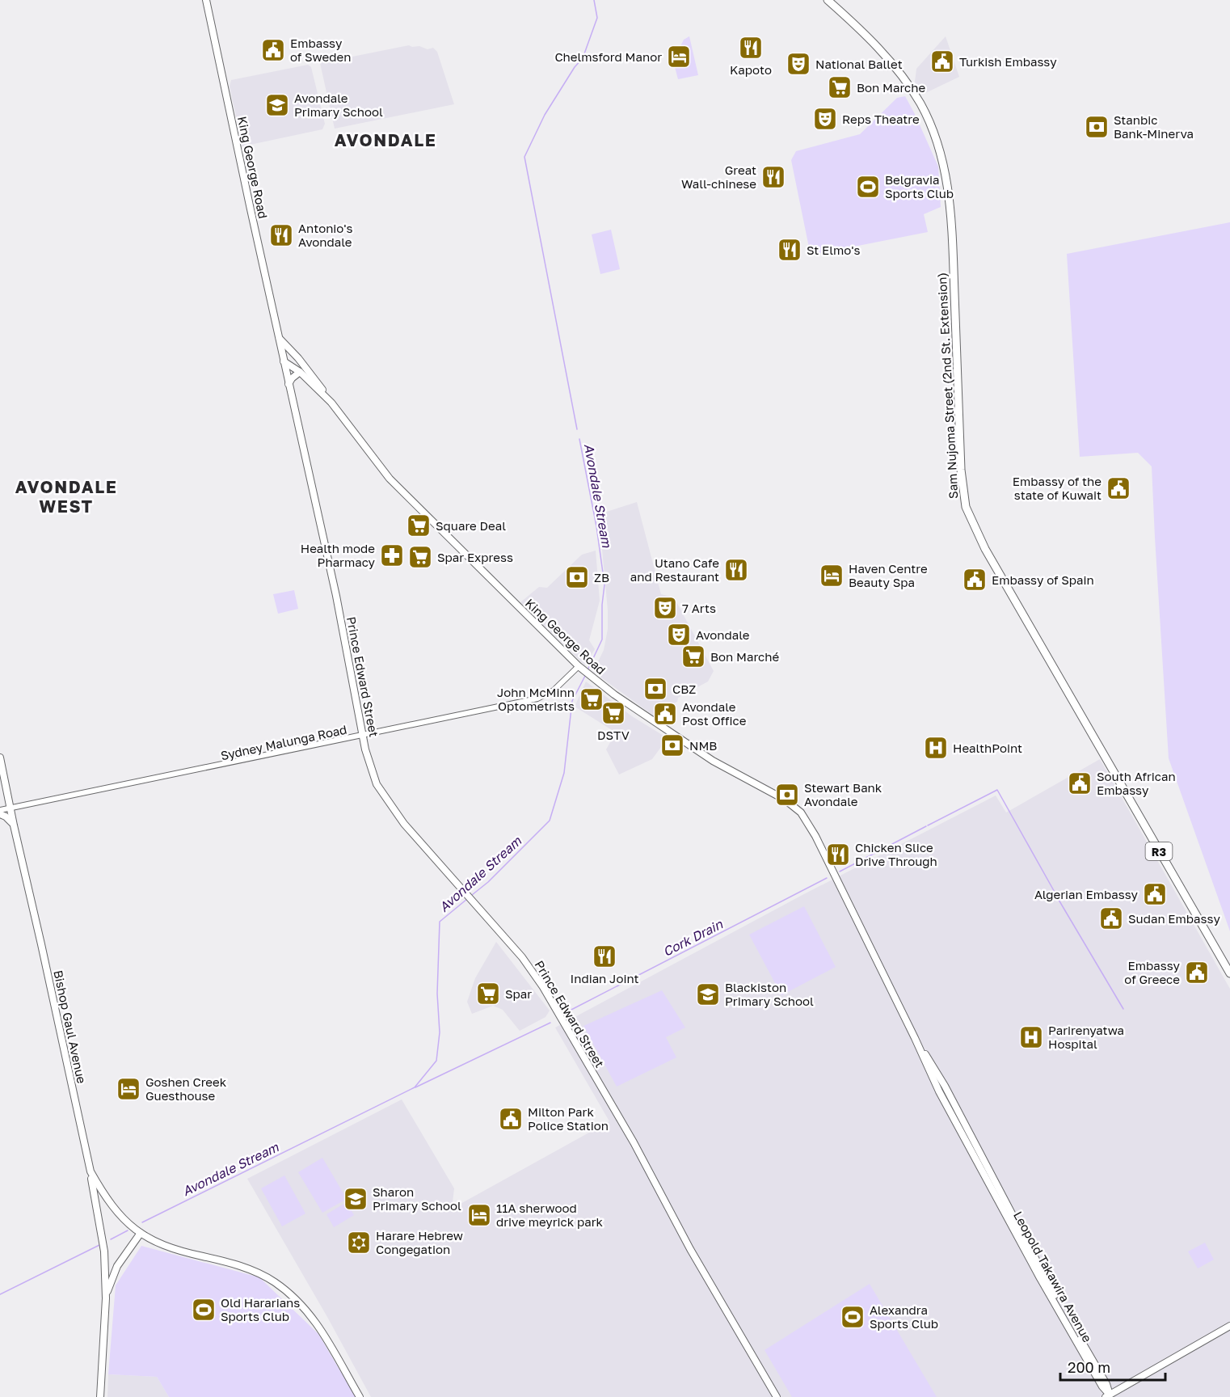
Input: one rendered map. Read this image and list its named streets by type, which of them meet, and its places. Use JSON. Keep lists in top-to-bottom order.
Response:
{
  "streets": {
    "highway": ["Sam Nujoma Street (2nd St. Extension)", "R3"],
    "main road": [
      "King George Road",
      "Prince Edward Street",
      "Bishop Gaul Avenue",
      "Leopold Takawira Avenue"
    ],
    "street": ["Sydney Malunga Road"]
  },
  "crossings": [
    ["King George Road", "Prince Edward Street"],
    ["King George Road", "Sydney Malunga Road"],
    ["King George Road", "Leopold Takawira Avenue"],
    ["Prince Edward Street", "Sydney Malunga Road"],
    ["Sydney Malunga Road", "Bishop Gaul Avenue"]
  ],
  "districts": ["AVONDALE", "AVONDALE WEST"],
  "water": ["Avondale Stream", "Cork Drain"],
  "places": {
    "restaurant": [
      "Kapoto",
      "Great Wall-chinese",
      "Antonio's Avondale",
      "St Elmo's",
      "Utano Cafe and Restaurant",
      "Chicken Slice Drive Through",
      "Indian Joint"
    ],
    "public building": [
      "Embassy of Sweden",
      "Turkish Embassy",
      "Embassy of the state of Kuwait",
      "Embassy of Spain",
      "Avondale Post Office",
      "South African Embassy",
      "Algerian Embassy",
      "Sudan Embassy",
      "Embassy of Greece",
      "Milton Park Police Station"
    ],
    "hotel": [
      "Chelmsford Manor",
      "Haven Centre Beauty Spa",
      "Goshen Creek Guesthouse",
      "11A sherwood drive meyrick park"
    ],
    "theatre": [
      "National Ballet",
      "Reps Theatre",
      "7 Arts",
      "Avondale"
    ],
    "supermarket": [
      "Bon Marche",
      "Square Deal",
      "Spar Express",
      "Bon Marché",
      "John McMinn Optometrists",
      "DSTV",
      "Spar"
    ],
    "school or university": ["Avondale Primary School", "Blackiston Primary School", "Sharon Primary School"],
    "bank": [
      "Stanbic Bank-Minerva",
      "ZB",
      "CBZ",
      "NMB",
      "Stewart Bank Avondale"
    ],
    "sports": ["Belgravia Sports Club", "Old Hararians Sports Club", "Alexandra Sports Club"],
    "pharmacy": ["Health mode Pharmacy"],
    "hospital": ["HealthPoint", "Parirenyatwa Hospital"],
    "synagogue": ["Harare Hebrew Congegation"]
  },
  "scale_bar": "200 m"
}
